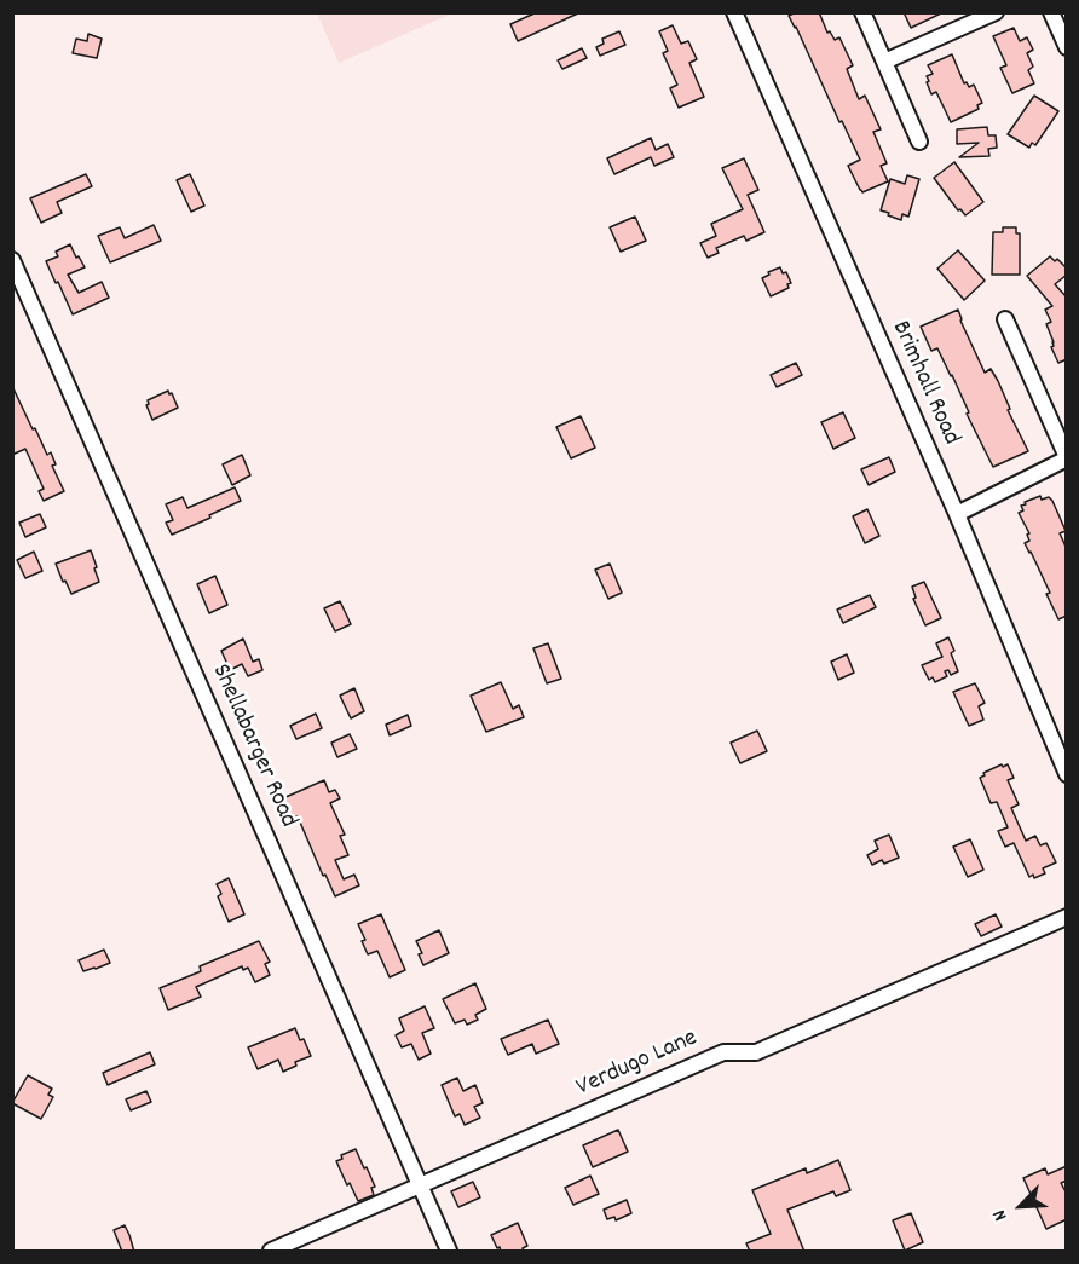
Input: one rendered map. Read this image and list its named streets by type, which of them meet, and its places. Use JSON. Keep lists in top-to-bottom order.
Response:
{
  "streets": {
    "street": ["Brimhall Road", "Shellabarger Road", "Verdugo Lane"]
  },
  "crossings": [
    ["Shellabarger Road", "Verdugo Lane"]
  ],
  "north": "bottom left"
}
